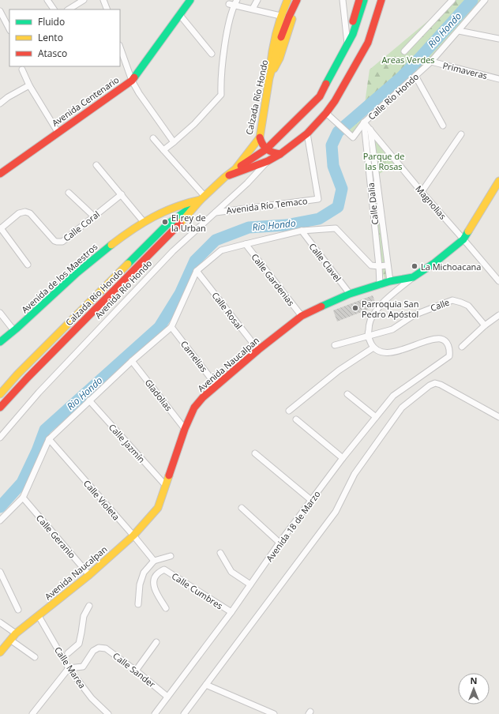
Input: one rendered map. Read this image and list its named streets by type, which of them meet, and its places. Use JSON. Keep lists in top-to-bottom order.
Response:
{
  "streets": {
    "main road": [
      "Calzada Río Hondo",
      "Avenida Centenario",
      "Avenida de los Maestros",
      "Avenida Naucalpan"
    ],
    "street": [
      "Primaveras",
      "Calle Río Hondo",
      "Magnolias",
      "Calle Dalia",
      "Avenida Río Temaco",
      "Calle Coral",
      "Calle Clavel",
      "Calle Gardenias",
      "Avenida Río Hondo",
      "Calle",
      "Calle Rosal",
      "Camelias",
      "Gladolias",
      "Calle Jazmín",
      "Calle Violeta",
      "Avenida 18 de Marzo",
      "Calle Geranio",
      "Calle Cumbres",
      "Calle Marea",
      "Calle Sander"
    ]
  },
  "crossings": [
    ["Primaveras", "Calle Río Hondo"],
    ["Calle Río Hondo", "Magnolias"],
    ["Calle Río Hondo", "Calle Dalia"],
    ["Calzada Río Hondo", "Avenida de los Maestros"],
    ["Magnolias", "Calle Dalia"],
    ["Magnolias", "Avenida Naucalpan"],
    ["Calle Dalia", "Avenida Naucalpan"],
    ["Avenida Río Temaco", "Avenida Río Hondo"],
    ["Calle Clavel", "Avenida Naucalpan"],
    ["Calle Gardenias", "Avenida Naucalpan"],
    ["Calle Rosal", "Avenida Naucalpan"],
    ["Camelias", "Avenida Naucalpan"],
    ["Avenida Naucalpan", "Gladolias"],
    ["Avenida Naucalpan", "Calle Jazmín"],
    ["Avenida Naucalpan", "Calle Violeta"],
    ["Avenida Naucalpan", "Calle Geranio"],
    ["Avenida Naucalpan", "Calle Marea"],
    ["Avenida 18 de Marzo", "Calle Cumbres"],
    ["Avenida 18 de Marzo", "Calle Sander"],
    ["Calle Marea", "Calle Sander"]
  ],
  "water": ["Rio Hondo"],
  "parks": ["Areas Verdes", "Parque de las Rosas"],
  "places": ["El rey de la Urban", "La Michoacana", "Parroquia San Pedro Apóstol"],
  "legend": ["Fluido", "Lento", "Atasco"],
  "north": "top"
}
